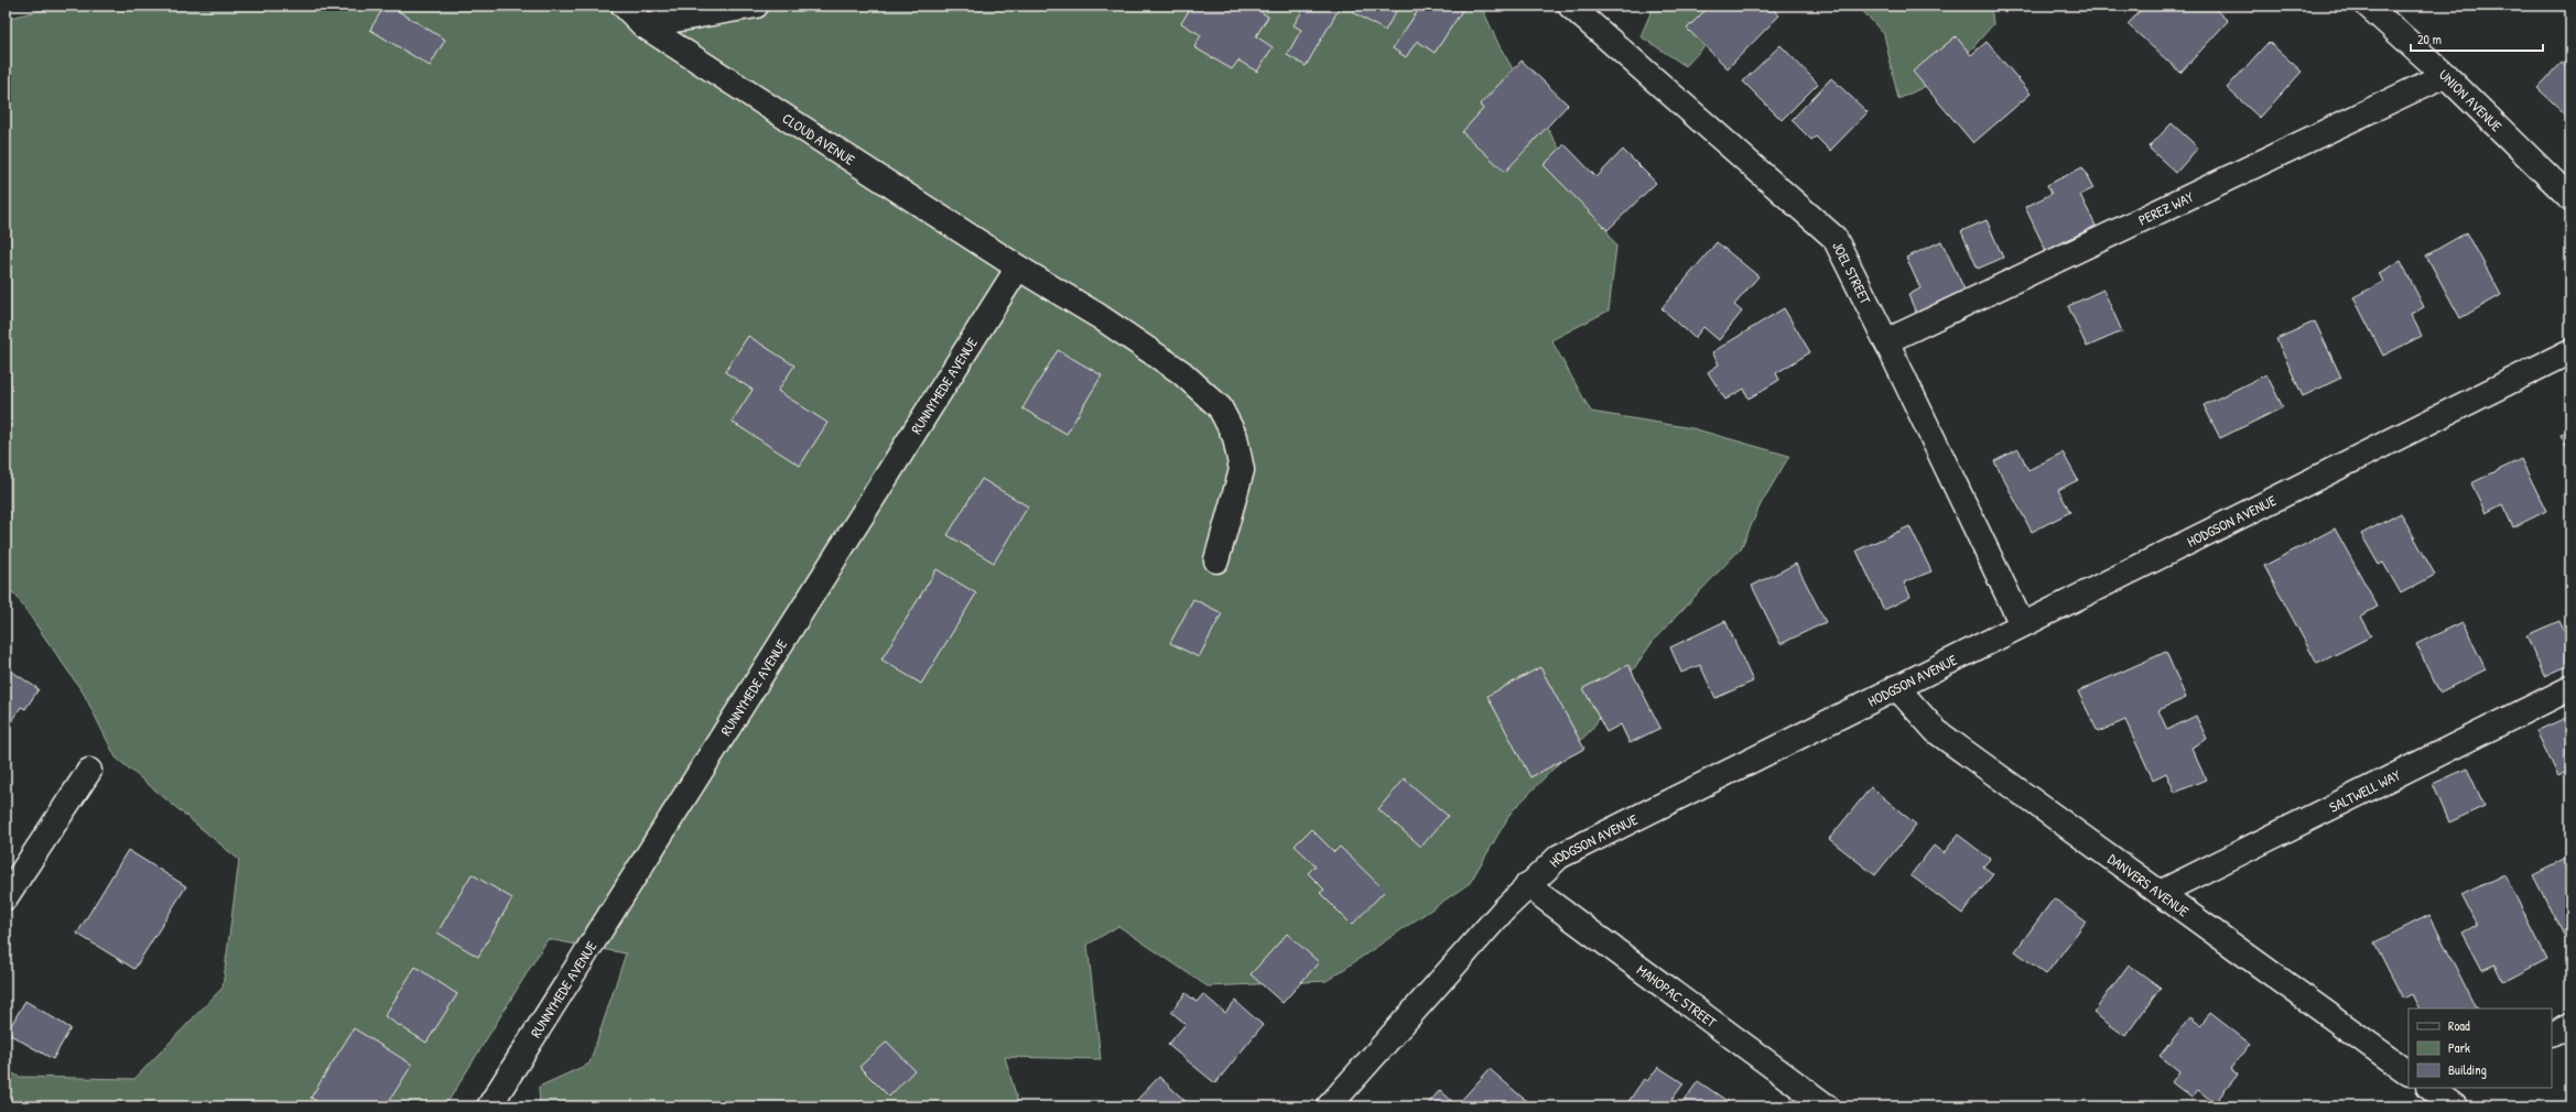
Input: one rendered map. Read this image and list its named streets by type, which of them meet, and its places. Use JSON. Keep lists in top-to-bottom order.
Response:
{
  "streets": {
    "street": [
      "UNION AVENUE",
      "CLOUD AVENUE",
      "PEREZ WAY",
      "JOEL STREET",
      "RUNNYMEDE AVENUE",
      "HODGSON AVENUE",
      "SALTWELL WAY",
      "DANVERS AVENUE",
      "MAHOPAC STREET"
    ]
  },
  "crossings": [
    ["UNION AVENUE", "PEREZ WAY"],
    ["CLOUD AVENUE", "RUNNYMEDE AVENUE"],
    ["PEREZ WAY", "JOEL STREET"],
    ["JOEL STREET", "HODGSON AVENUE"],
    ["HODGSON AVENUE", "DANVERS AVENUE"],
    ["HODGSON AVENUE", "MAHOPAC STREET"],
    ["SALTWELL WAY", "DANVERS AVENUE"]
  ],
  "legend": ["Road", "Park", "Building"],
  "scale_bar": "20 m"
}
